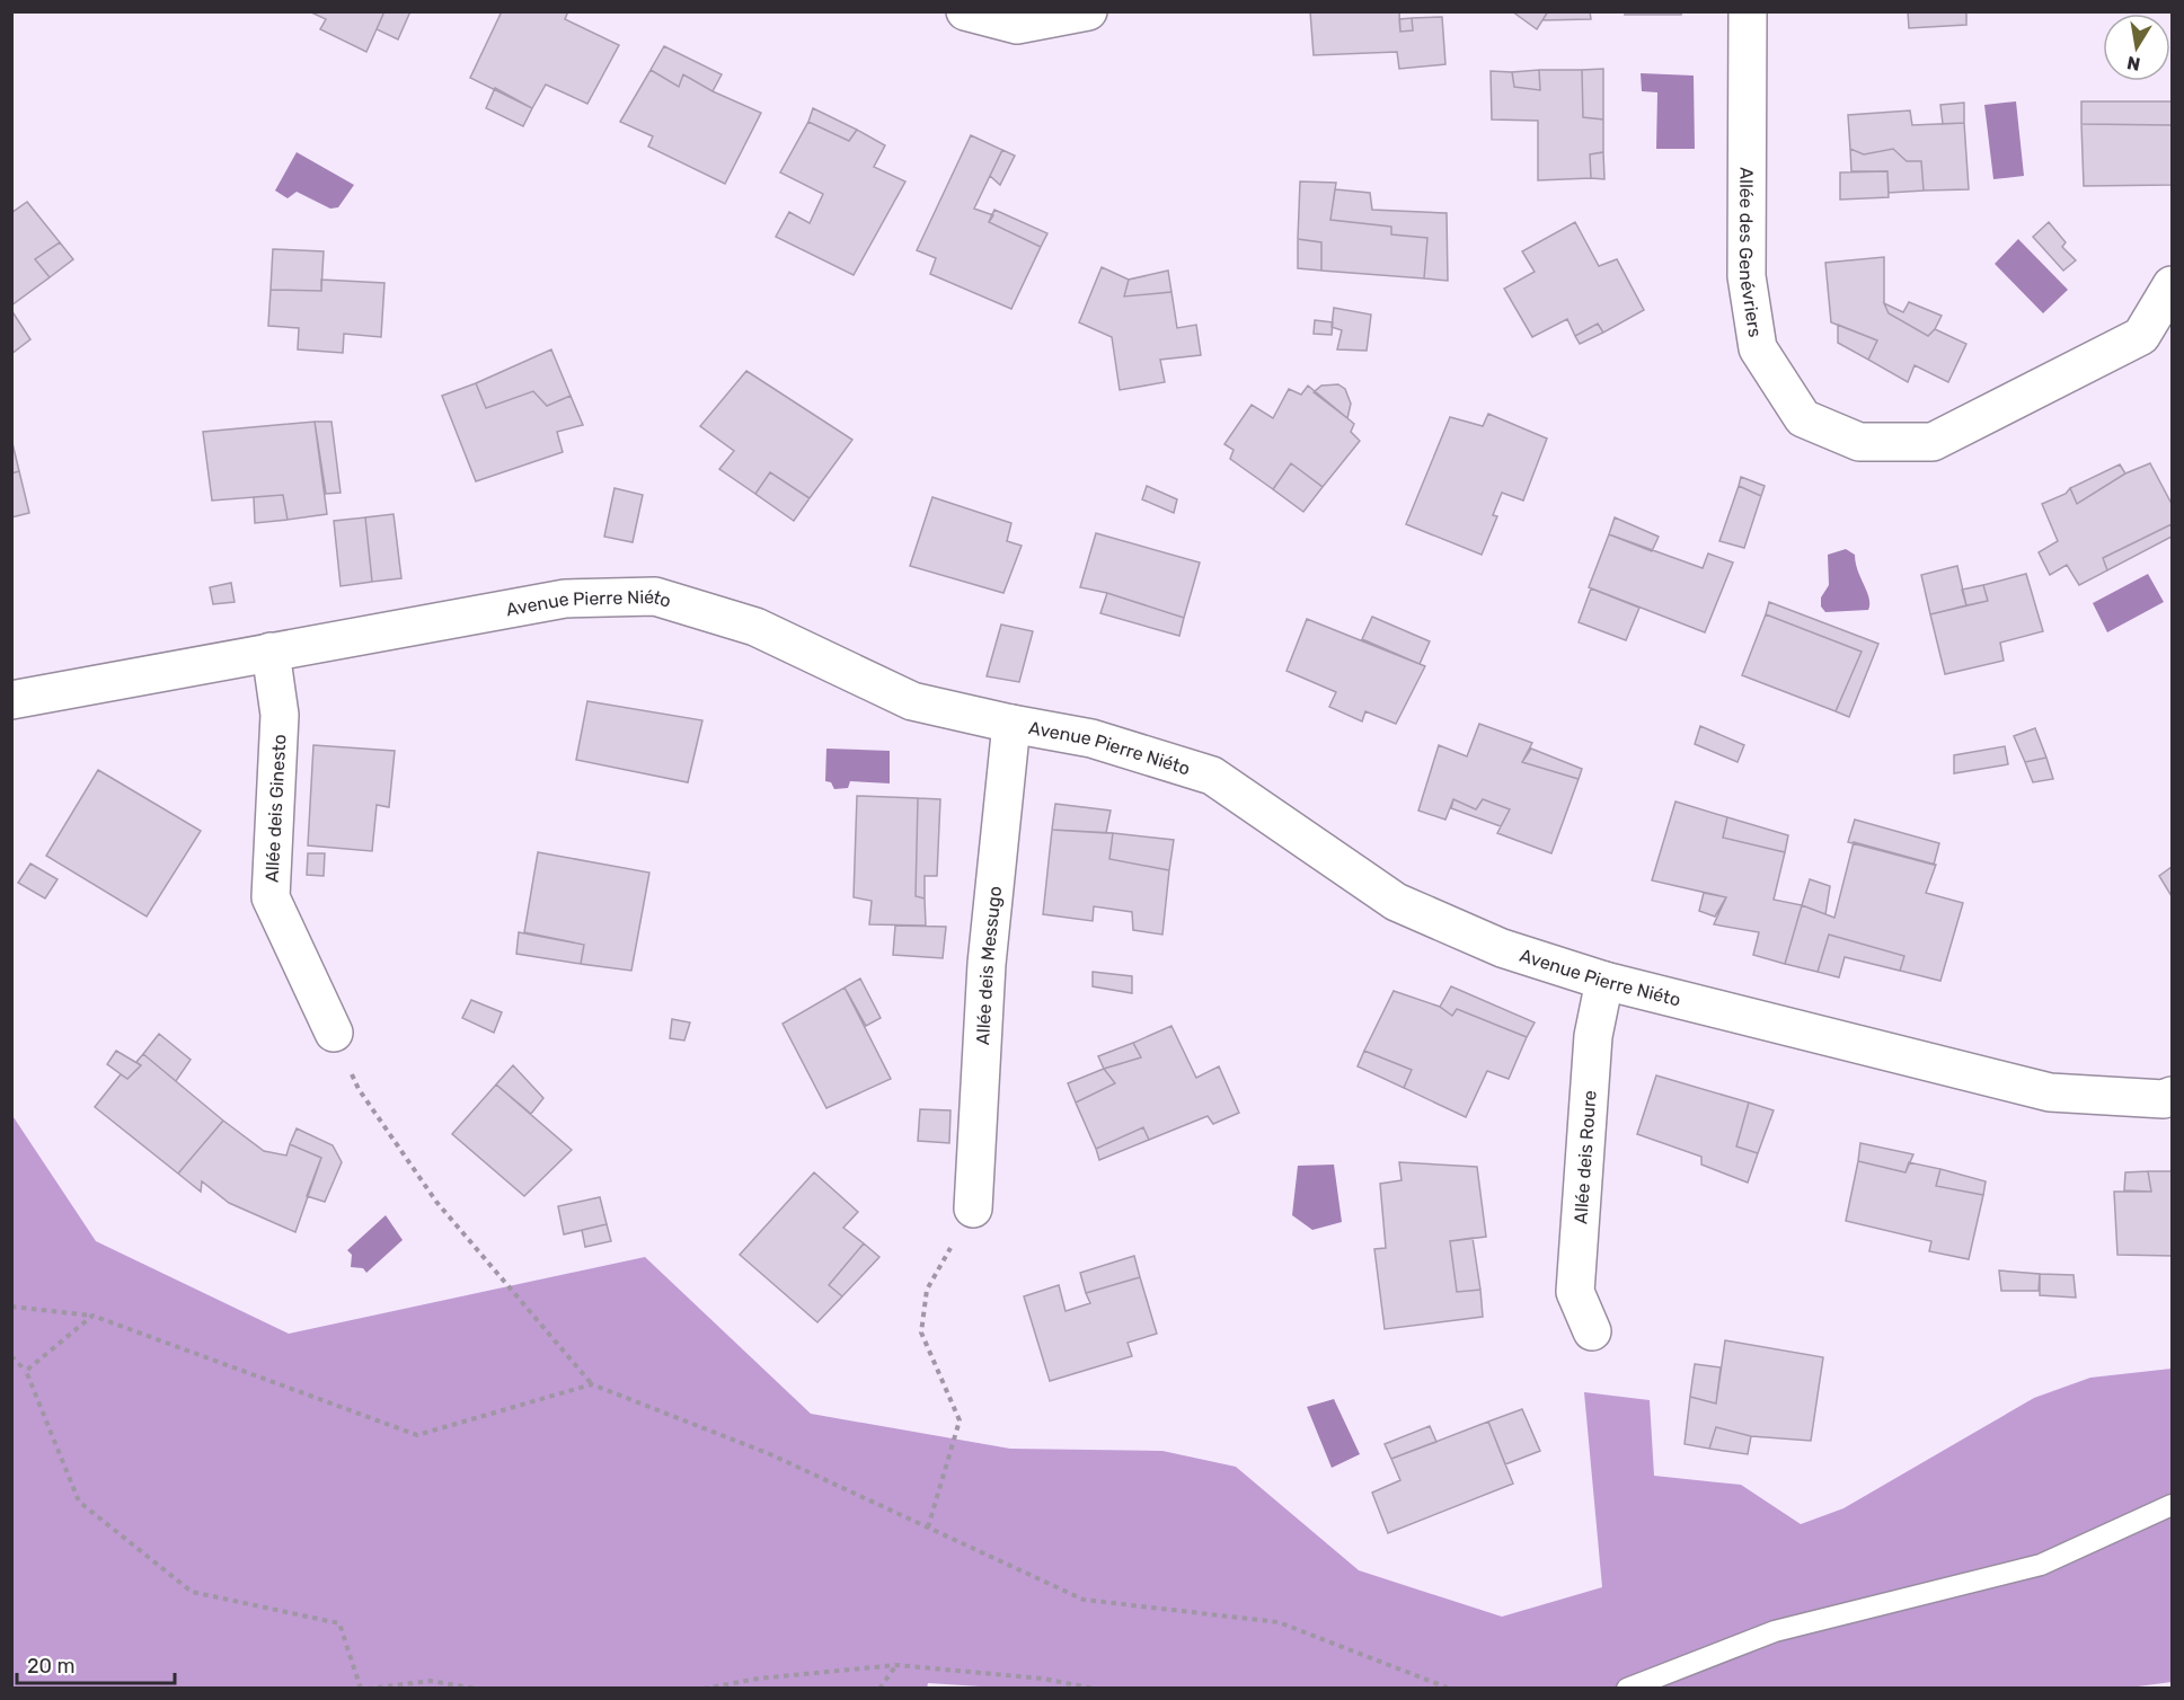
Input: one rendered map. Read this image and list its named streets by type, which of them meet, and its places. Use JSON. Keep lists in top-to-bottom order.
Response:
{
  "streets": {
    "street": [
      "Allée des Genévriers",
      "Avenue Pierre Niéto",
      "Allée deis Ginesto",
      "Allée deis Messugo",
      "Allée deis Roure"
    ]
  },
  "crossings": [
    ["Avenue Pierre Niéto", "Allée deis Ginesto"],
    ["Avenue Pierre Niéto", "Allée deis Messugo"],
    ["Avenue Pierre Niéto", "Allée deis Roure"]
  ],
  "scale_bar": "20 m",
  "north": "bottom"
}
